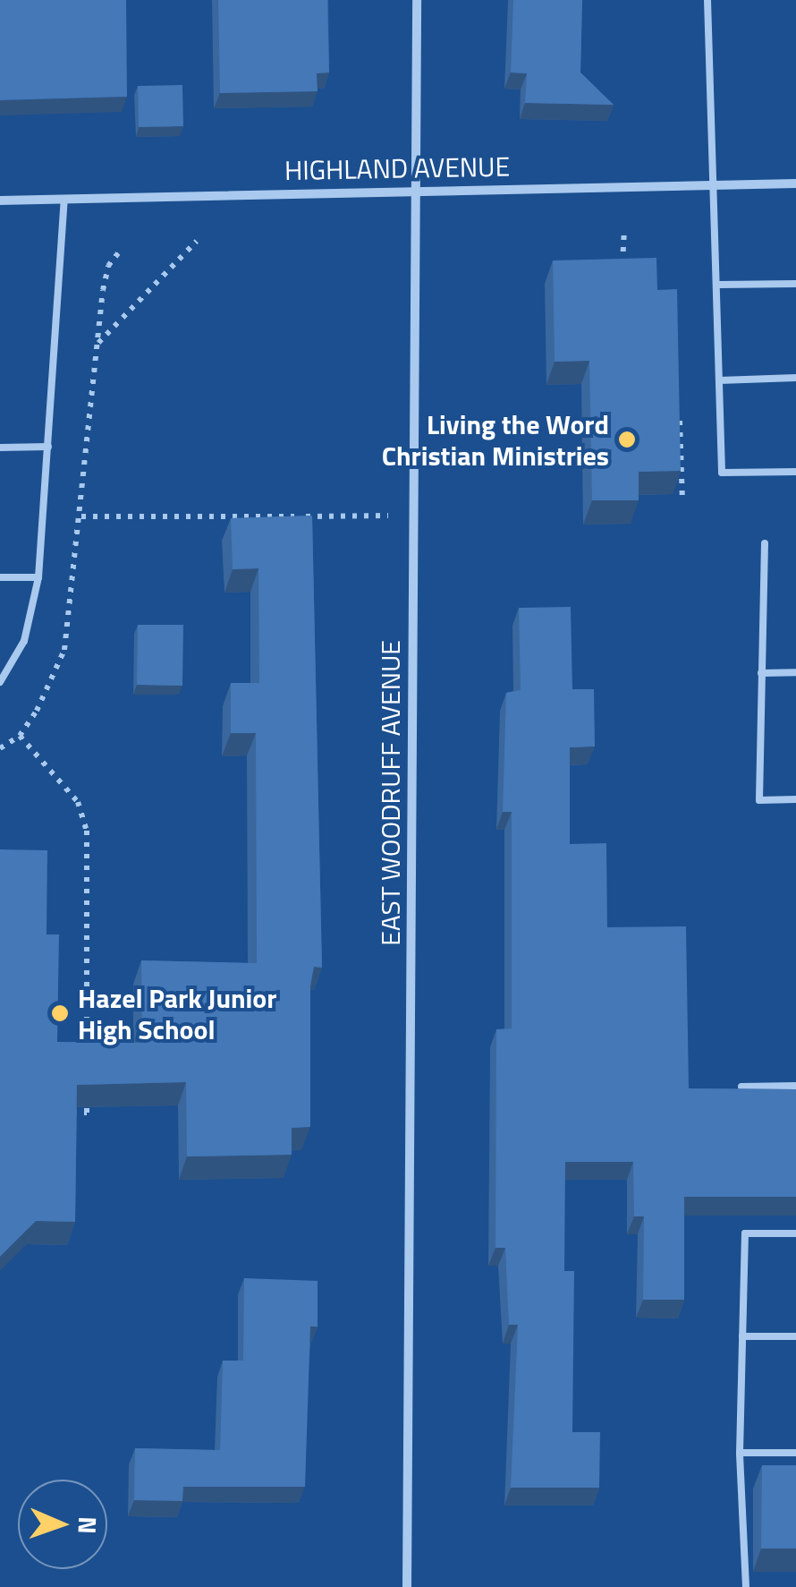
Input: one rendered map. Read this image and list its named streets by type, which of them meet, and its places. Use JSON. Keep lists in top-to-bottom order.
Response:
{
  "streets": {
    "street": ["HIGHLAND AVENUE", "EAST WOODRUFF AVENUE"]
  },
  "crossings": [
    ["HIGHLAND AVENUE", "EAST WOODRUFF AVENUE"]
  ],
  "places": ["Living the Word Christian Ministries", "Hazel Park Junior High School"],
  "north": "right"
}
